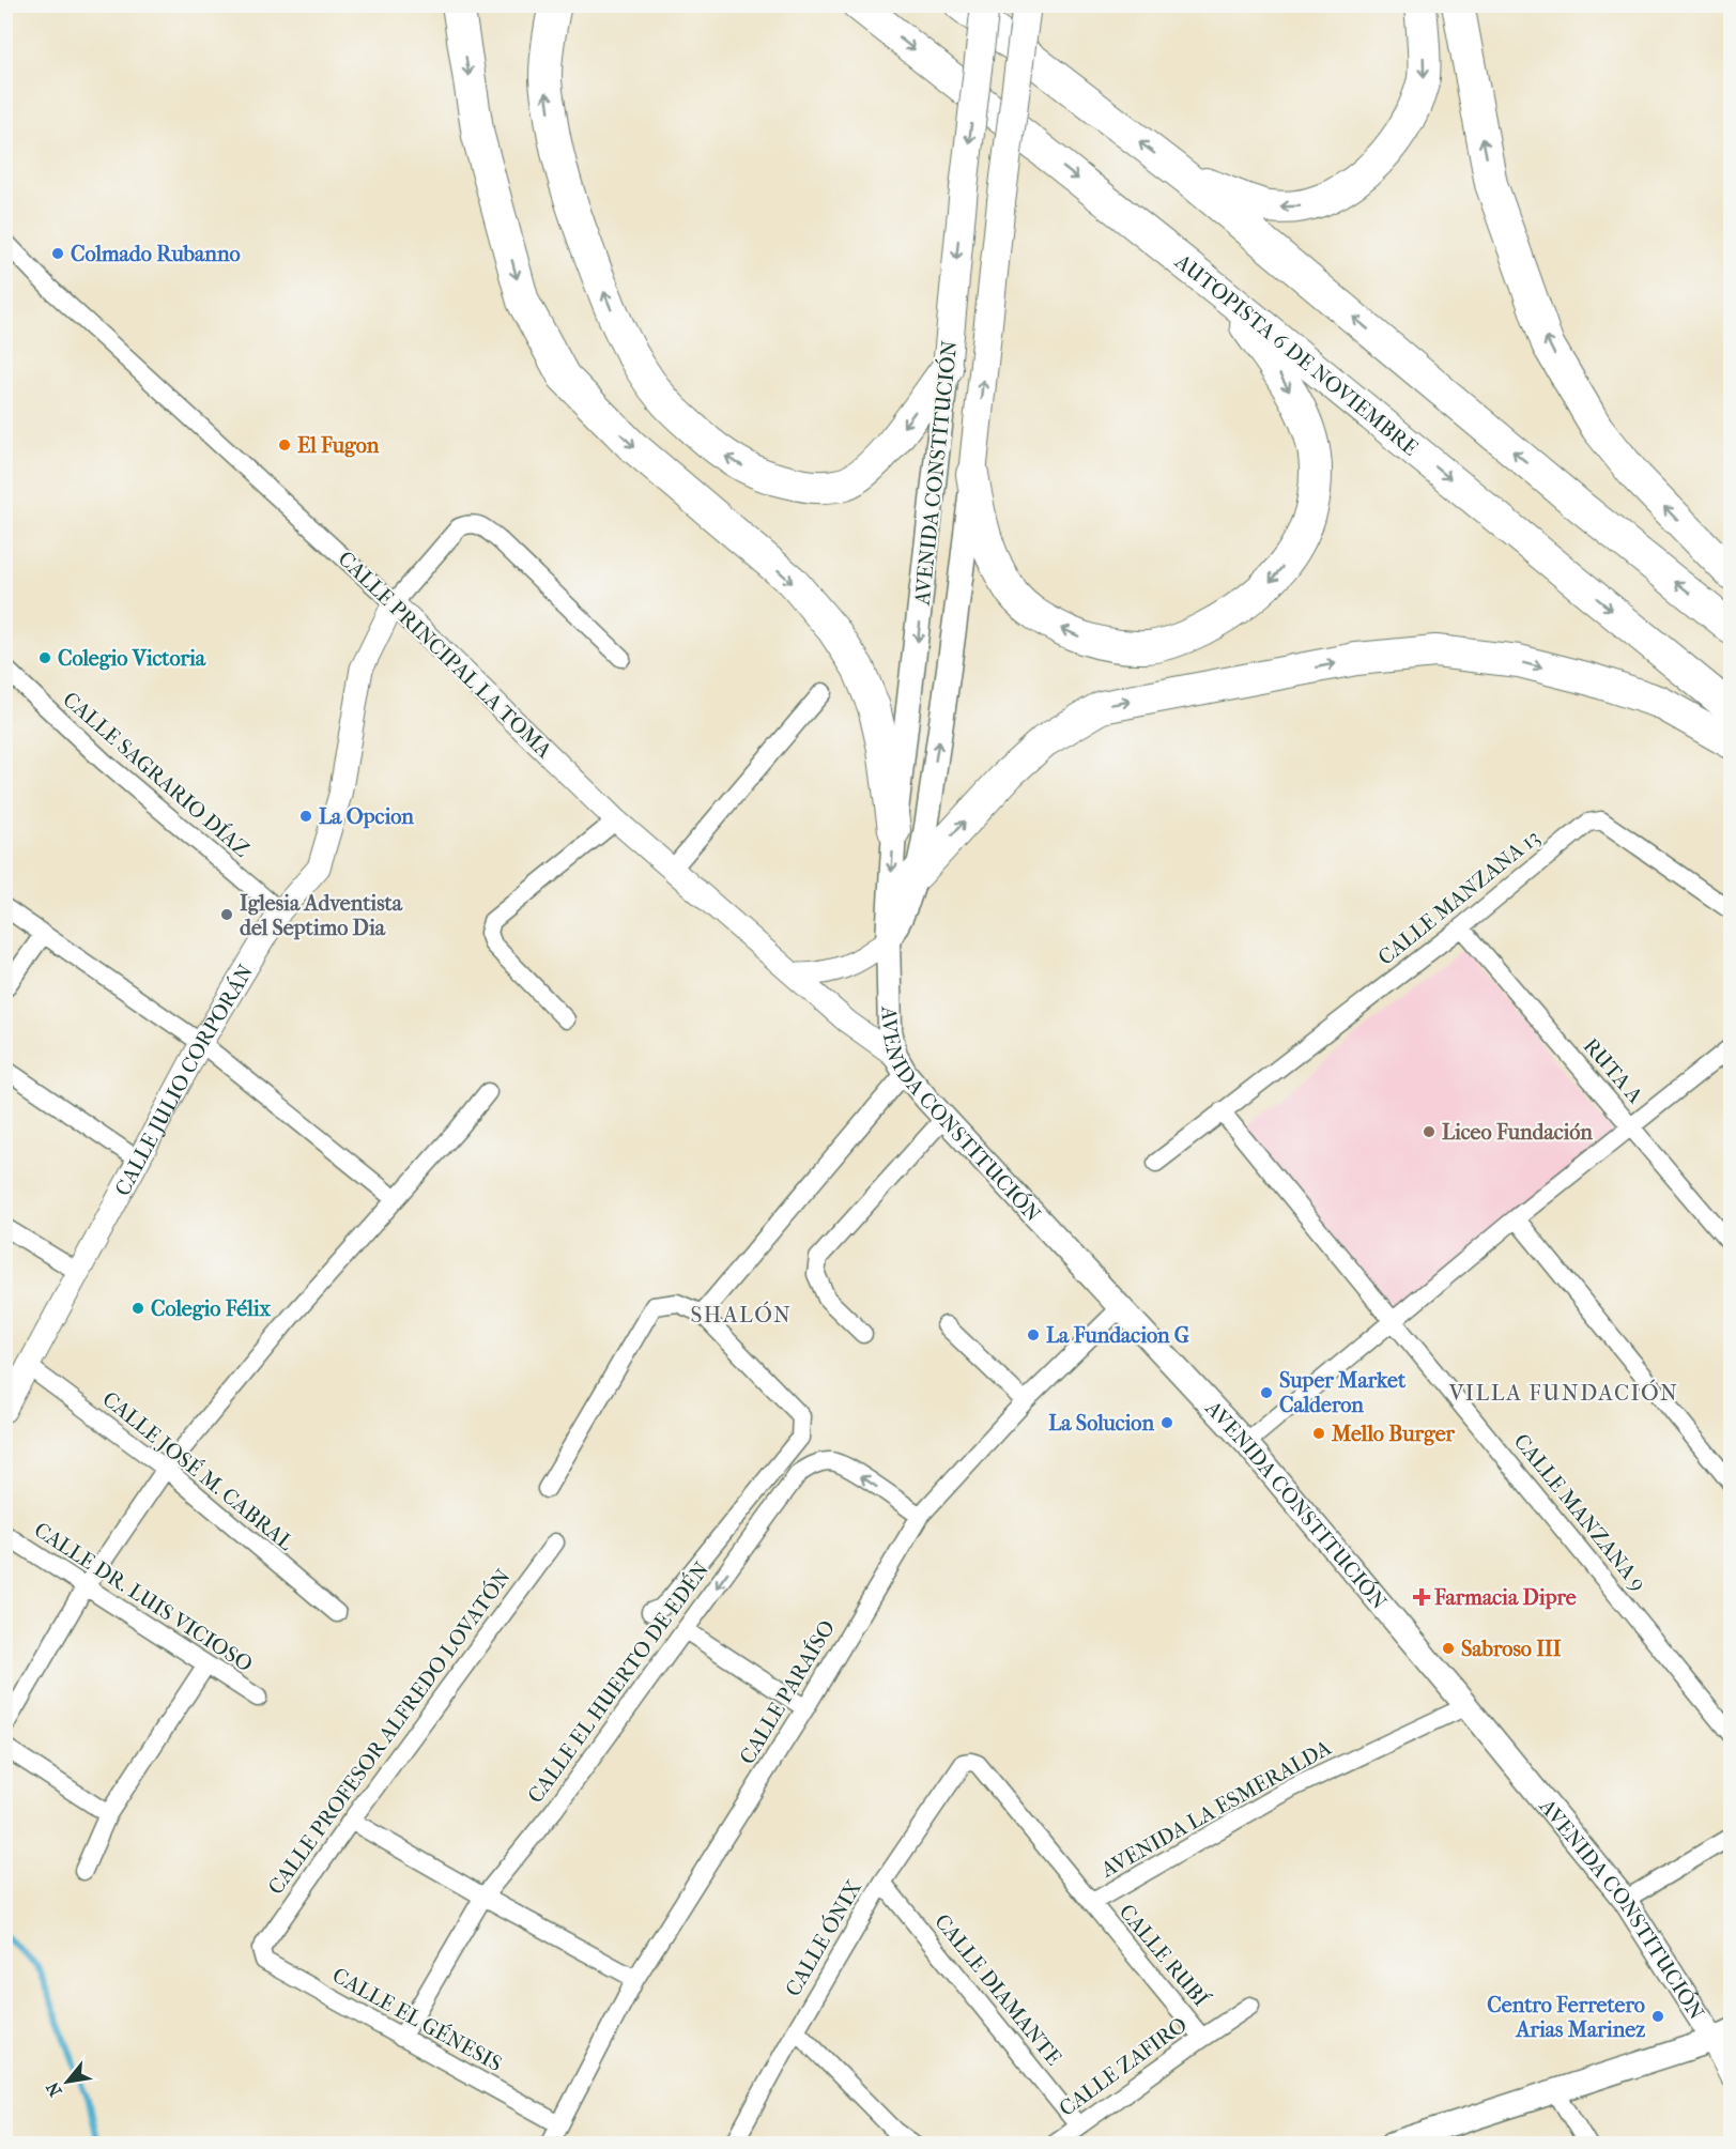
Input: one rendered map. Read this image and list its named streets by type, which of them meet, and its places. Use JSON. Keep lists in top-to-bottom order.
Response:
{
  "streets": {
    "highway": ["AUTOPISTA 6 DE NOVIEMBRE"],
    "main road": ["AVENIDA CONSTITUCIÓN"],
    "street": [
      "CALLE PRINCIPAL LA TOMA",
      "CALLE SAGRARIO DÍAZ",
      "CALLE MANZANA 13",
      "RUTA A",
      "CALLE JULIO CORPORÁN",
      "CALLE JOSÉ M. CABRAL",
      "CALLE MANZANA 9",
      "CALLE DR. LUIS VICIOSO",
      "CALLE EL HUERTO DE EDÉN",
      "CALLE PARAÍSO",
      "CALLE PROFESOR ALFREDO LOVATÓN",
      "AVENIDA LA ESMERALDA",
      "CALLE ÓNIX",
      "CALLE RUBÍ",
      "CALLE DIAMANTE",
      "CALLE EL GÉNESIS",
      "CALLE ZAFIRO"
    ]
  },
  "crossings": [
    ["AVENIDA CONSTITUCIÓN", "CALLE PRINCIPAL LA TOMA"],
    ["AVENIDA CONSTITUCIÓN", "CALLE PARAÍSO"],
    ["AVENIDA CONSTITUCIÓN", "AVENIDA LA ESMERALDA"],
    ["CALLE PRINCIPAL LA TOMA", "CALLE JULIO CORPORÁN"],
    ["CALLE SAGRARIO DÍAZ", "CALLE JULIO CORPORÁN"],
    ["CALLE MANZANA 13", "RUTA A"],
    ["CALLE MANZANA 13", "CALLE MANZANA 9"],
    ["CALLE JULIO CORPORÁN", "CALLE JOSÉ M. CABRAL"],
    ["CALLE EL HUERTO DE EDÉN", "CALLE PARAÍSO"],
    ["CALLE EL HUERTO DE EDÉN", "CALLE EL GÉNESIS"],
    ["CALLE PARAÍSO", "CALLE EL GÉNESIS"],
    ["CALLE PROFESOR ALFREDO LOVATÓN", "CALLE EL GÉNESIS"],
    ["AVENIDA LA ESMERALDA", "CALLE RUBÍ"],
    ["CALLE ÓNIX", "CALLE RUBÍ"],
    ["CALLE ÓNIX", "CALLE DIAMANTE"],
    ["CALLE RUBÍ", "CALLE ZAFIRO"],
    ["CALLE DIAMANTE", "CALLE ZAFIRO"]
  ],
  "districts": ["SHALÓN", "VILLA FUNDACIÓN"],
  "places": {
    "other": [
      "Colmado Rubanno",
      "El Fugon",
      "Colegio Victoria",
      "La Opcion",
      "Iglesia Adventista del Septimo Dia",
      "Liceo Fundación",
      "Colegio Félix",
      "La Fundacion G",
      "Super Market Calderon",
      "La Solucion",
      "Mello Burger",
      "Sabroso III",
      "Centro Ferretero Arias Marinez"
    ],
    "health": ["Farmacia Dipre"]
  },
  "north": "bottom left"
}
